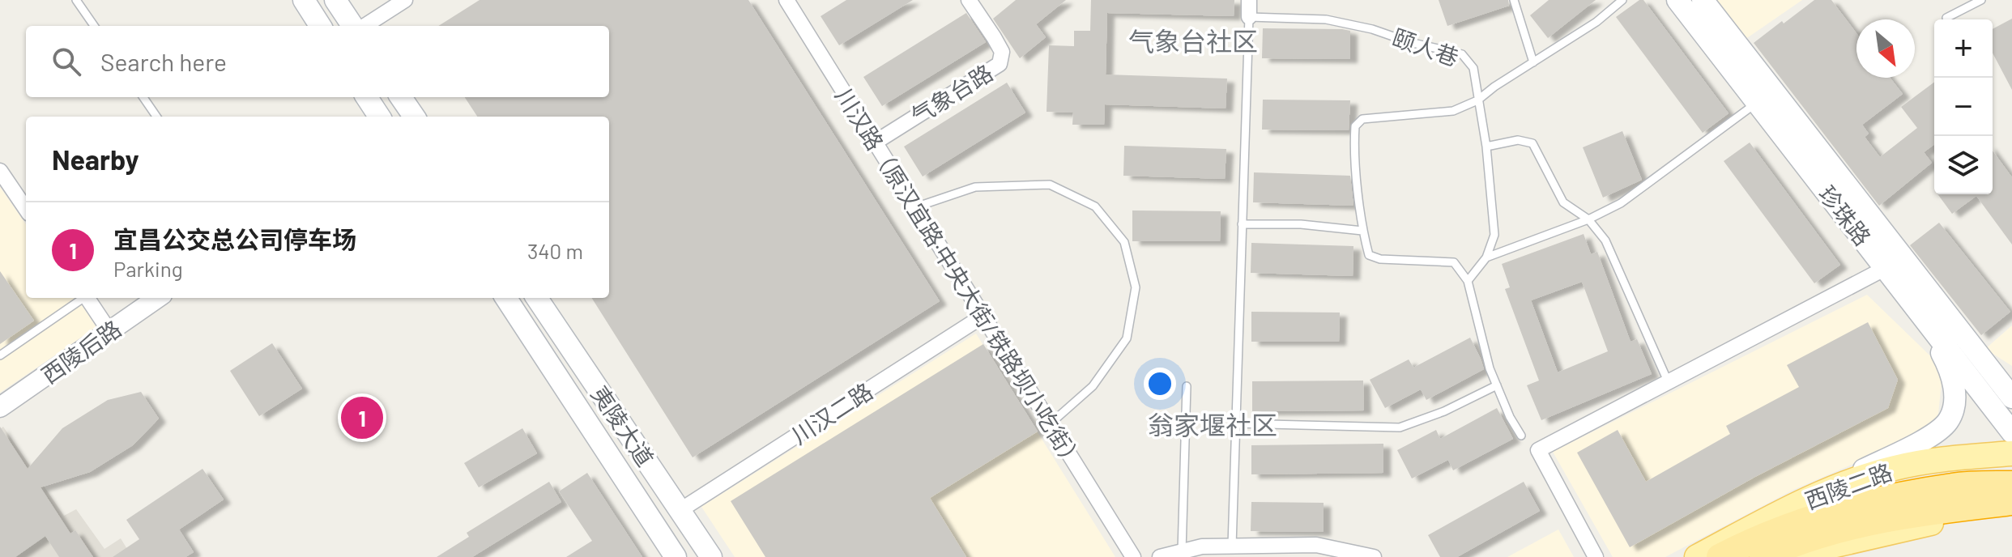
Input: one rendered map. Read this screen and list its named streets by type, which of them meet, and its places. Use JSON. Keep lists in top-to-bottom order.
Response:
{
  "streets": {
    "main road": ["珍珠路", "夷陵大道", "西陵二路"],
    "street": [
      "气象台路",
      "川汉路（原汉宜路·中央大街/铁路坝小吃街）",
      "西陵后路",
      "川汉二路"
    ],
    "lane": ["颐人巷"]
  },
  "crossings": [
    ["气象台路", "川汉路（原汉宜路·中央大街/铁路坝小吃街）"],
    ["川汉路（原汉宜路·中央大街/铁路坝小吃街）", "川汉二路"],
    ["川汉二路", "夷陵大道"]
  ],
  "districts": ["气象台社区", "翁家堰社区"],
  "north": "bottom right",
  "page": {
    "map_buttons": ["+", "−"],
    "search": "Search here",
    "heading": "Nearby",
    "list": [
      {
        "mark": "1",
        "name": "宜昌公交总公司停车场",
        "note": "Parking",
        "value": "340 m"
      }
    ],
    "pins": "1"
  }
}
